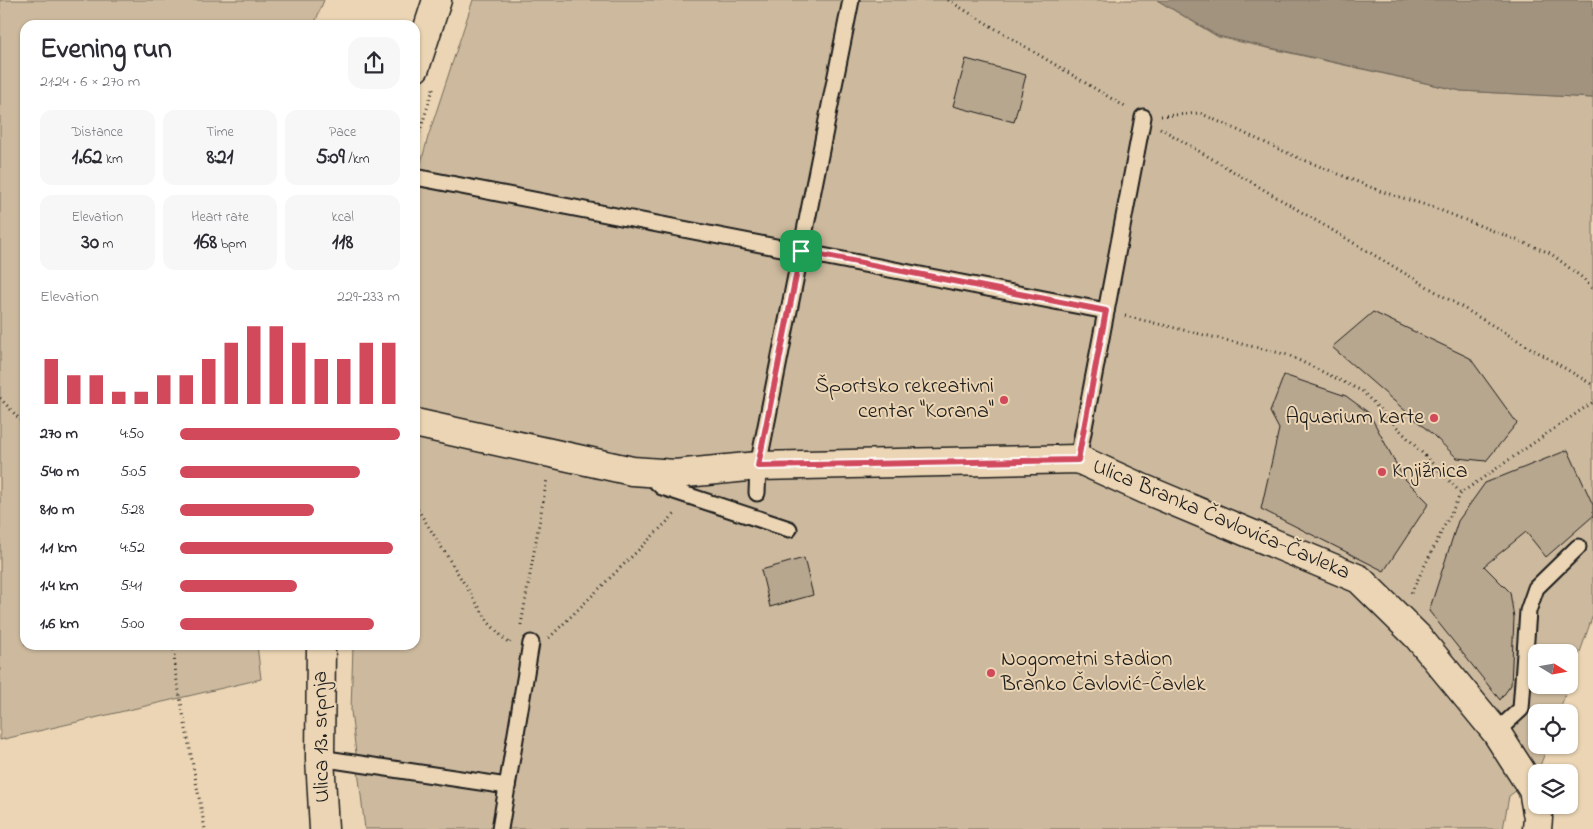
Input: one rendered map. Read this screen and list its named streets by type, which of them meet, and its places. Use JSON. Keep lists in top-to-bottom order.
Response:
{
  "streets": {
    "street": ["Ulica Branka Čavlovića-Čavleka", "Ulica 13. srpnja"]
  },
  "places": [
    "Športsko rekreativni centar \"Korana\"",
    "Aquarium karte",
    "Knjižnica",
    "Nogometni stadion Branko Čavlović-Čavlek"
  ],
  "north": "right",
  "page": {
    "heading": ["Evening run", "21:24 · 6 × 270 m"],
    "stats": [
      ["Distance", "1.62 km"],
      ["Time", "8:21"],
      ["Pace", "5:09 /km"],
      ["Elevation", "30 m"],
      ["Heart rate", "168 bpm"],
      ["kcal", "118"]
    ],
    "chart": ["Elevation", "229–233 m"],
    "list": [
      {
        "name": "270 m",
        "note": "4:50"
      },
      {
        "name": "540 m",
        "note": "5:05"
      },
      {
        "name": "810 m",
        "note": "5:28"
      },
      {
        "name": "1.1 km",
        "note": "4:52"
      },
      {
        "name": "1.4 km",
        "note": "5:41"
      },
      {
        "name": "1.6 km",
        "note": "5:00"
      }
    ]
  }
}
